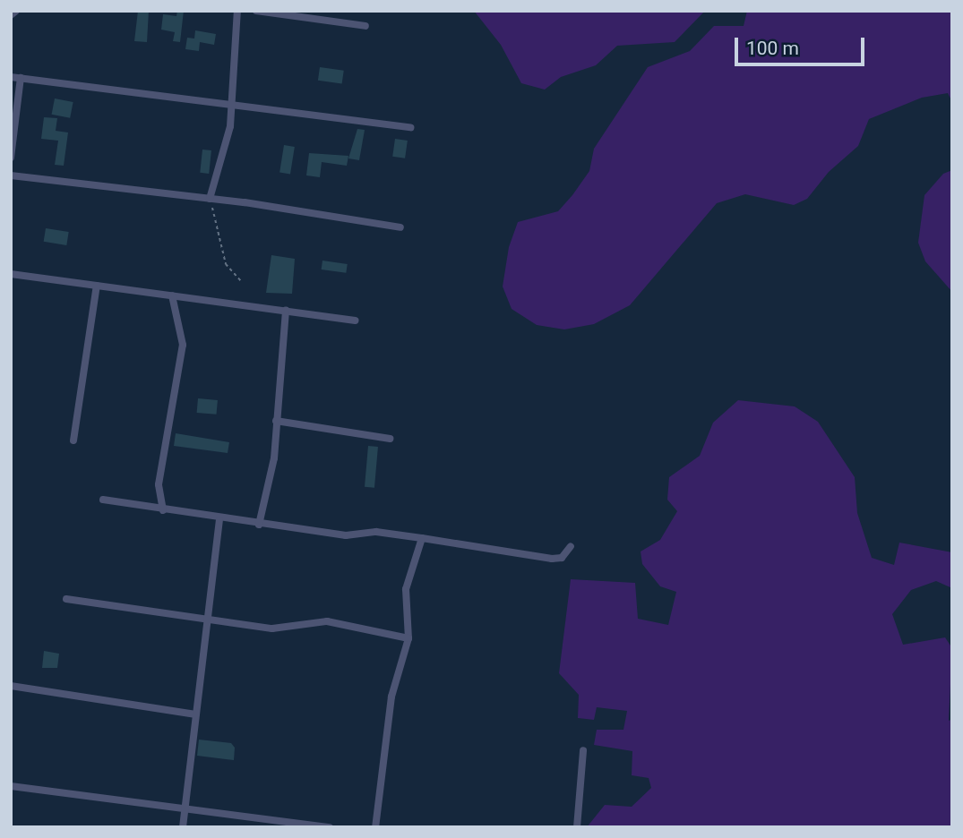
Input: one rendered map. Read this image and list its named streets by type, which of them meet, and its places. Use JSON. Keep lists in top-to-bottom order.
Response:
{
  "scale_bar": "100 m"
}
